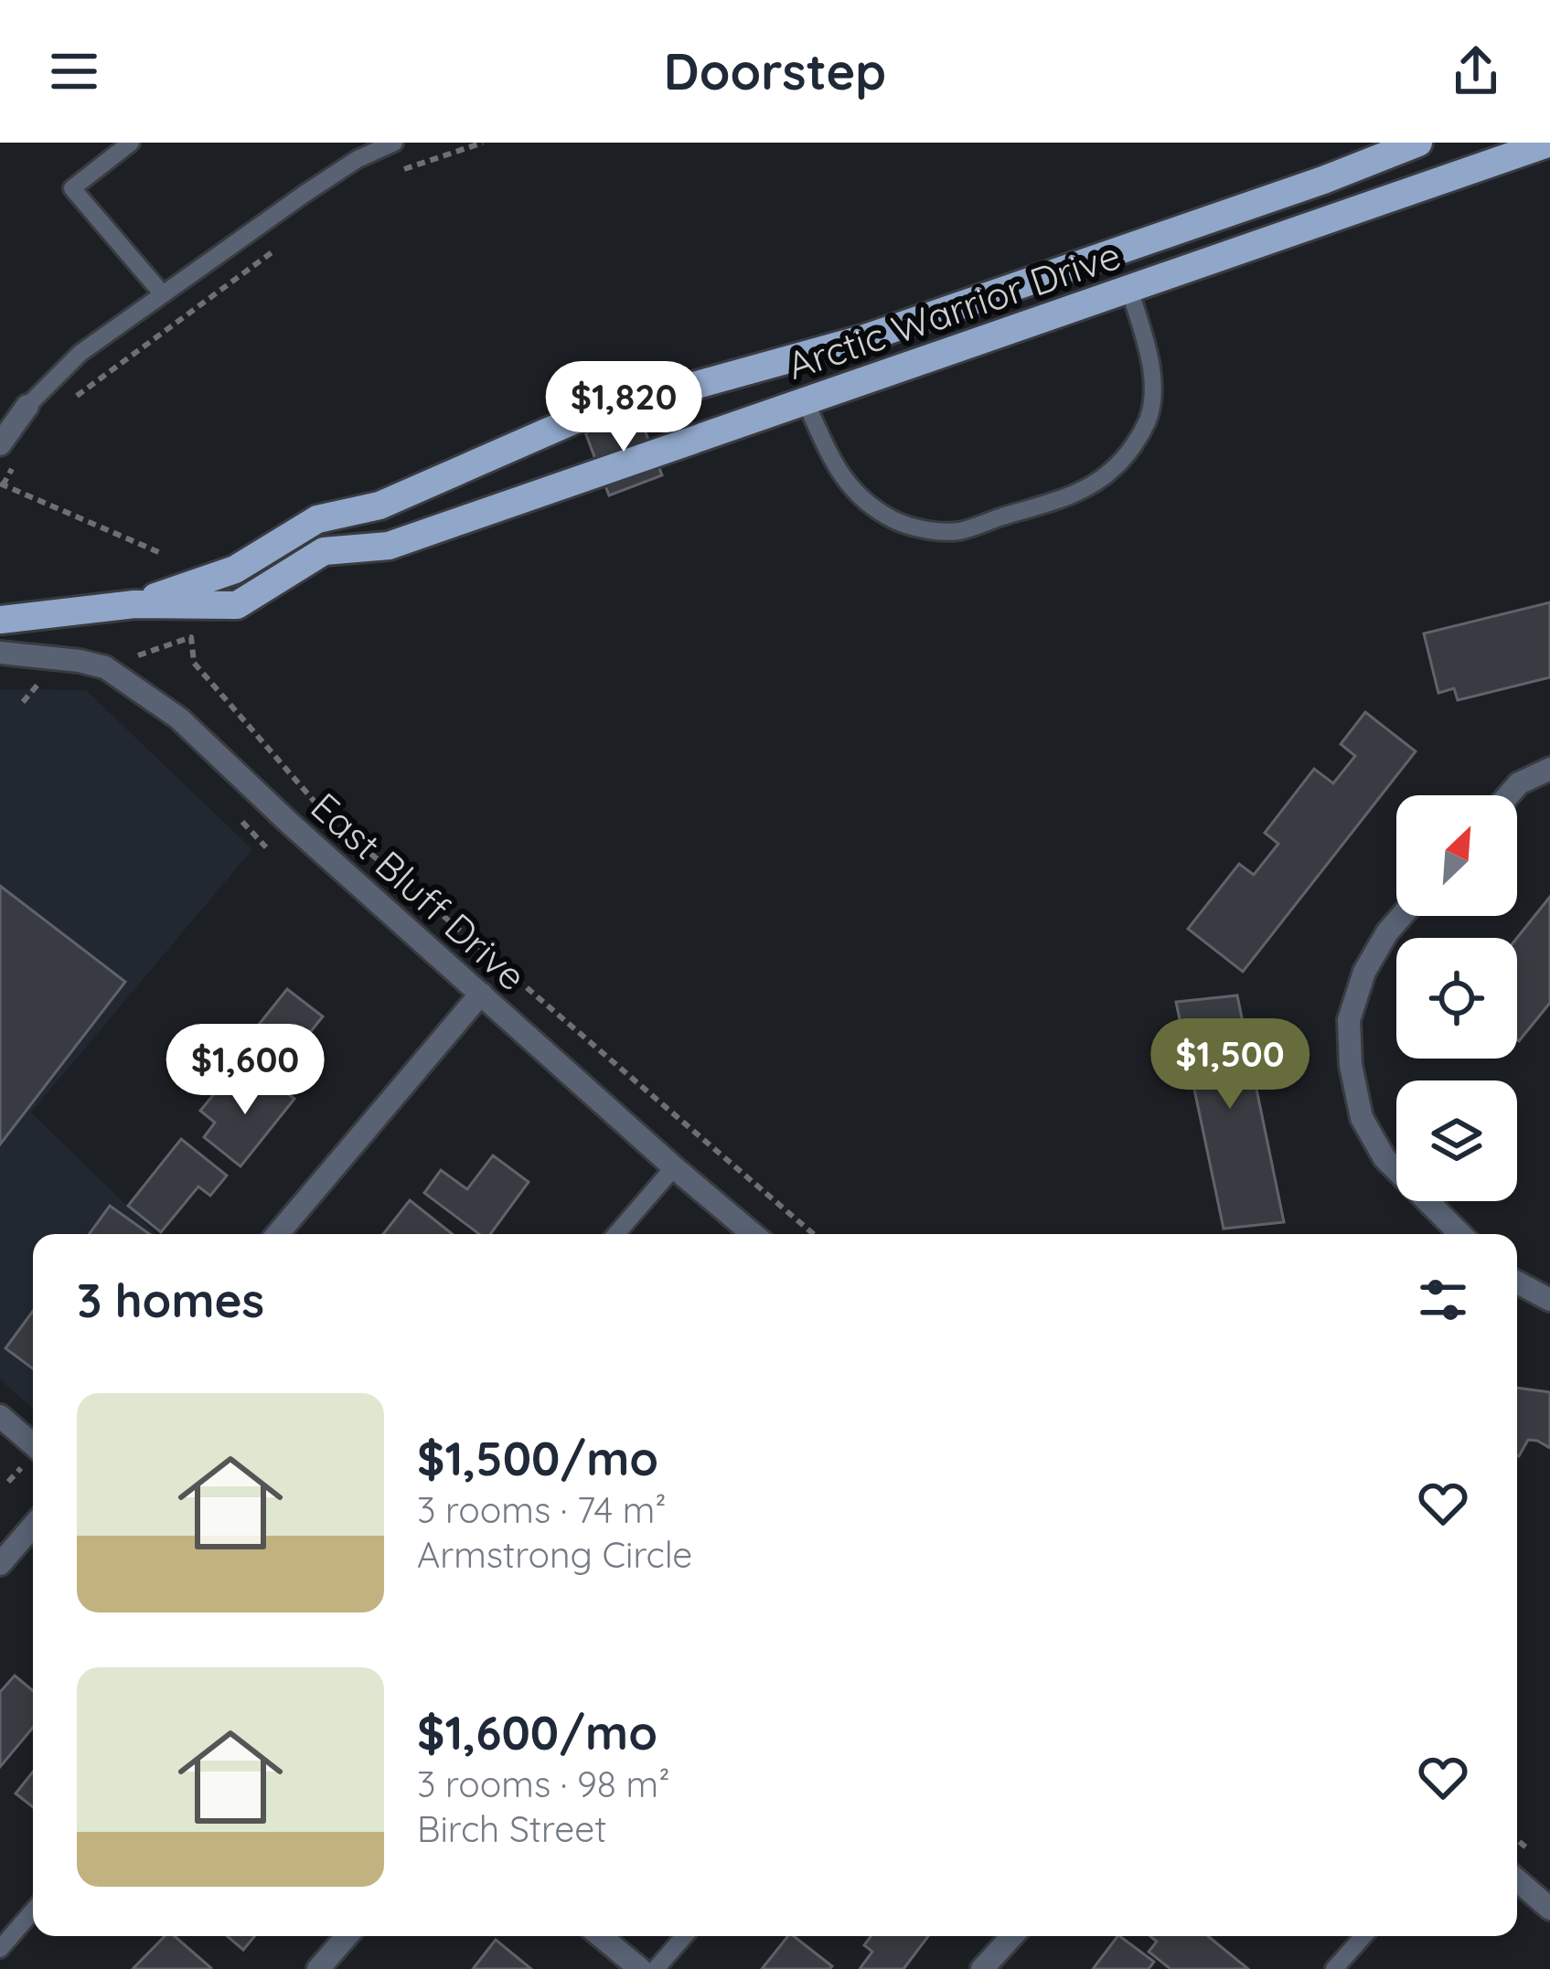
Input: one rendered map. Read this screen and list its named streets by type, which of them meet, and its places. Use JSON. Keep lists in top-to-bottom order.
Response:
{
  "streets": {
    "main road": ["Arctic Warrior Drive"],
    "street": ["East Bluff Drive"]
  },
  "north": "top right",
  "page": {
    "header": "Doorstep",
    "price": ["$1,820", "$1,500", "$1,600"],
    "heading": "3 homes",
    "list": [
      {
        "name": "$1,500/mo",
        "note": "3 rooms · 74 m² · Armstrong Circle"
      },
      {
        "name": "$1,600/mo",
        "note": "3 rooms · 98 m² · Birch Street"
      }
    ]
  }
}
